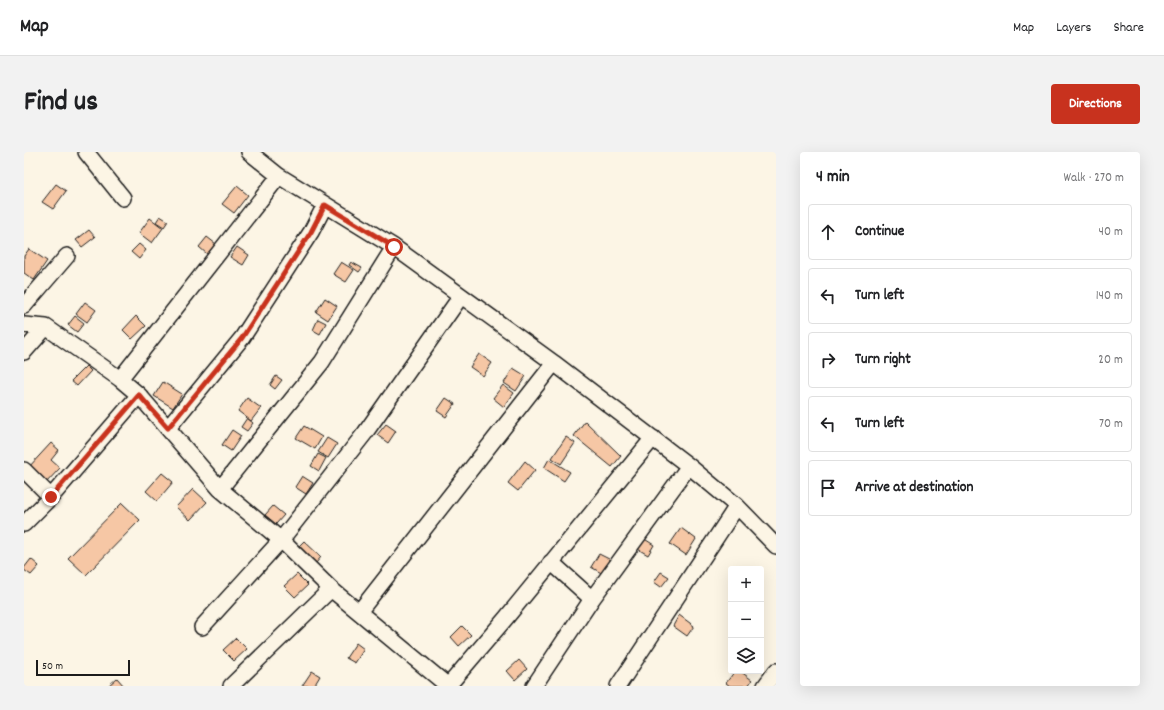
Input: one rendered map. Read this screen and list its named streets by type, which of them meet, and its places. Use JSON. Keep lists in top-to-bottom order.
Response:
{
  "scale_bar": "50 m",
  "page": {
    "header": "Map",
    "nav": ["Map", "Layers", "Share"],
    "title": "Find us",
    "buttons": "Directions",
    "heading": ["4 min", "Walk · 270 m"],
    "list": [
      ["Continue", "40 m"],
      ["Turn left", "140 m"],
      ["Turn right", "20 m"],
      ["Turn left", "70 m"],
      "Arrive at destination"
    ],
    "map_buttons": ["+", "−"],
    "scale": "50 m"
  }
}
